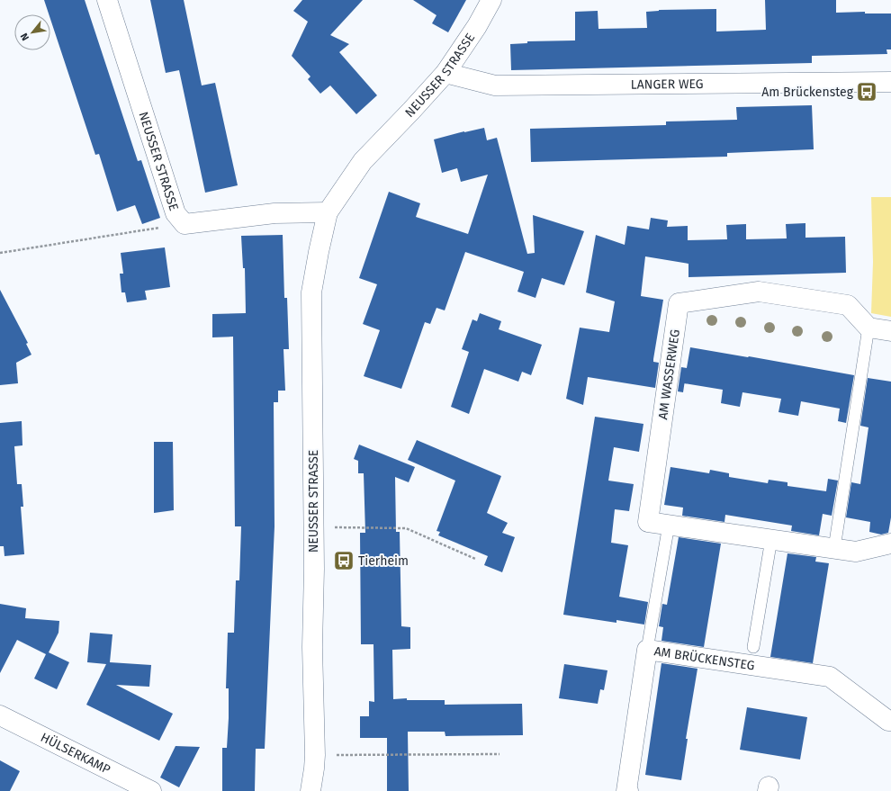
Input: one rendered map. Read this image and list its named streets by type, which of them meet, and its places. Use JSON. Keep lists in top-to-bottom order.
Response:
{
  "streets": {
    "street": [
      "NEUSSER STRASSE",
      "LANGER WEG",
      "AM WASSERWEG",
      "AM BRÜCKENSTEG",
      "HÜLSERKAMP"
    ]
  },
  "crossings": [
    ["NEUSSER STRASSE", "LANGER WEG"]
  ],
  "places": {
    "bus stop": ["Am Brückensteg", "Tierheim"]
  },
  "north": "bottom left"
}
